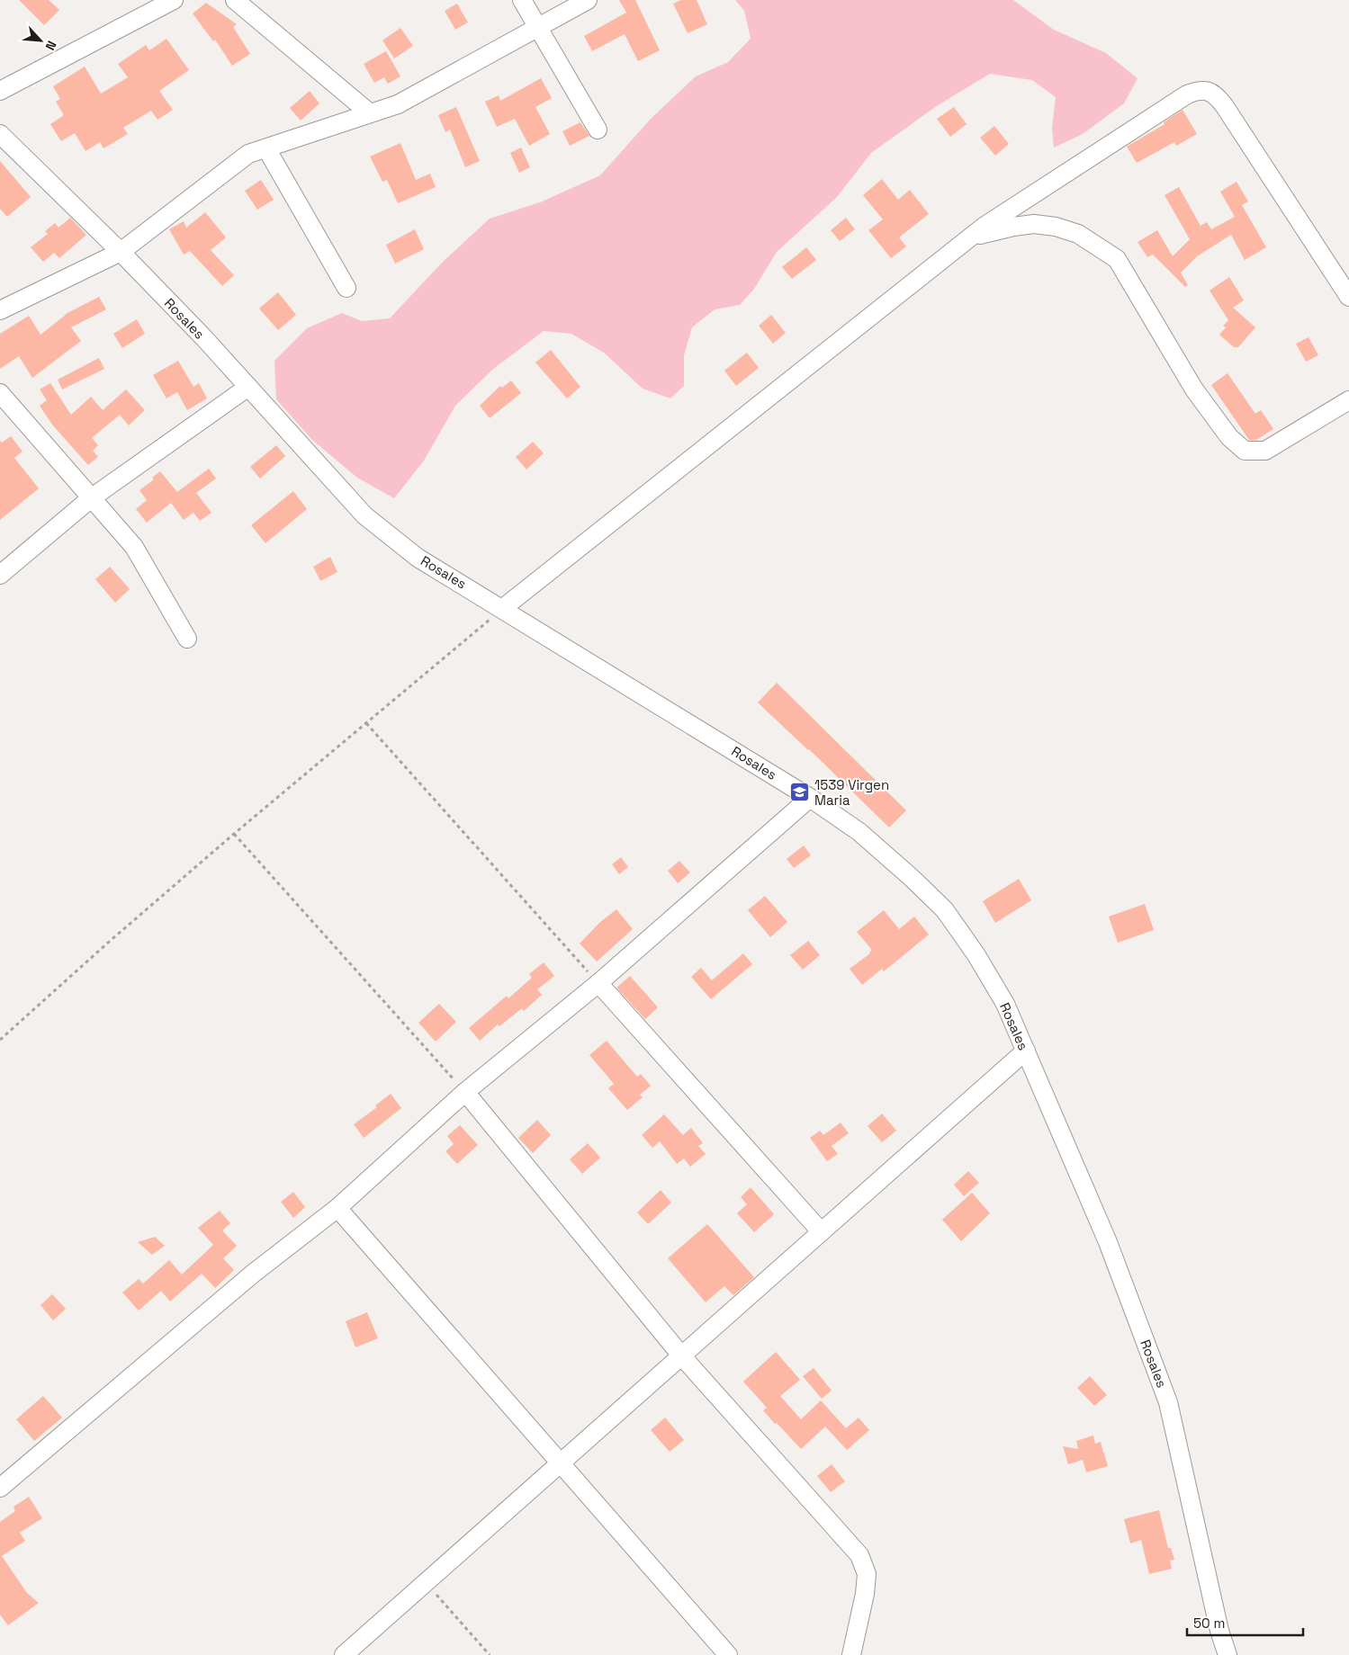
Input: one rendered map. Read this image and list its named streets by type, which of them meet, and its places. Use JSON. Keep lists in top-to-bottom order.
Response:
{
  "streets": {
    "street": ["Rosales"]
  },
  "places": {
    "school or university": ["1539 Virgen Maria"]
  },
  "scale_bar": "50 m",
  "north": "bottom right"
}
